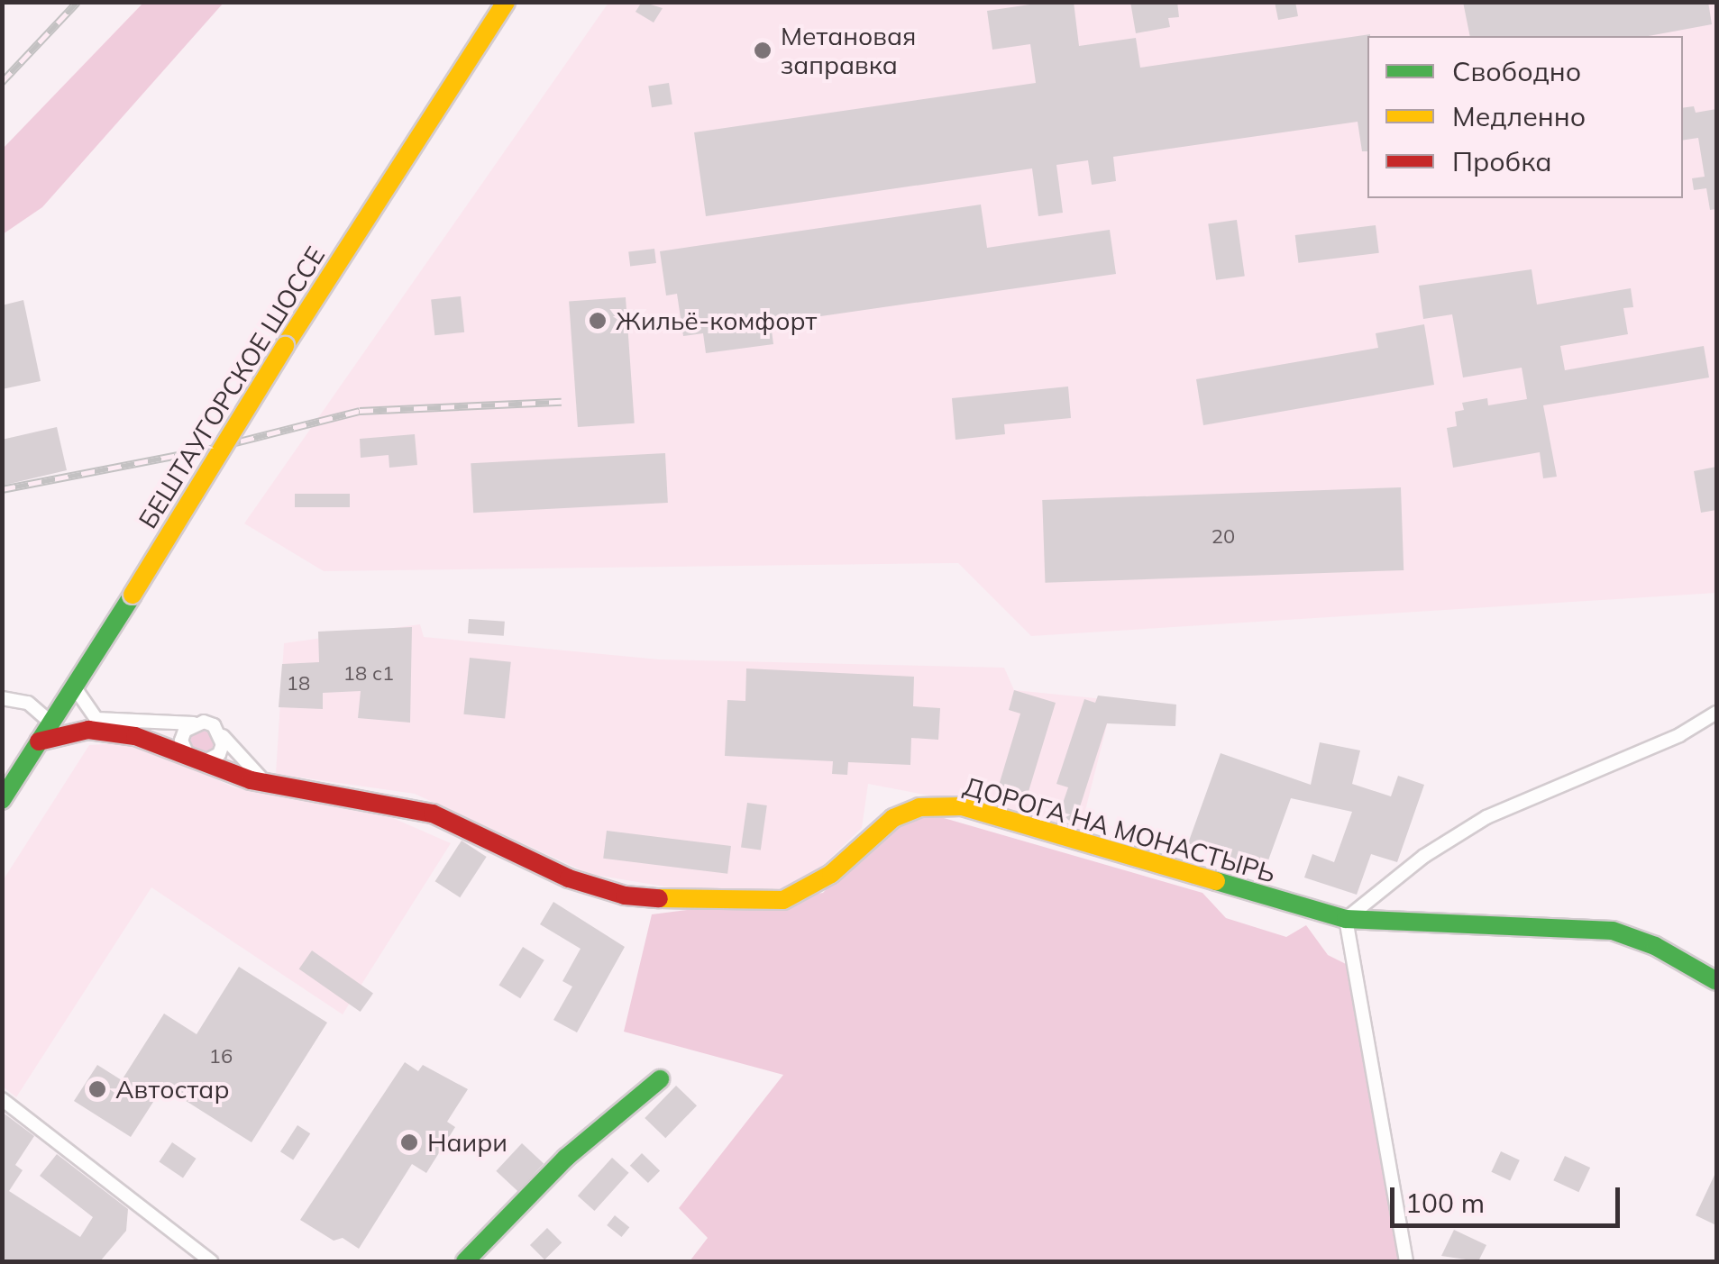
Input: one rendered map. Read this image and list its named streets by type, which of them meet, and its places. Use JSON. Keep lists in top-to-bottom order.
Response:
{
  "streets": {
    "street": ["БЕШТАУГОРСКОЕ ШОССЕ", "ДОРОГА НА МОНАСТЫРЬ"]
  },
  "crossings": [
    ["БЕШТАУГОРСКОЕ ШОССЕ", "ДОРОГА НА МОНАСТЫРЬ"]
  ],
  "places": [
    "Метановая заправка",
    "Жильё-комфорт",
    "Автостар",
    "Наири"
  ],
  "house_numbers": [
    "20",
    "18 с1",
    "18",
    "16"
  ],
  "legend": ["Свободно", "Медленно", "Пробка"],
  "scale_bar": "100 m"
}
